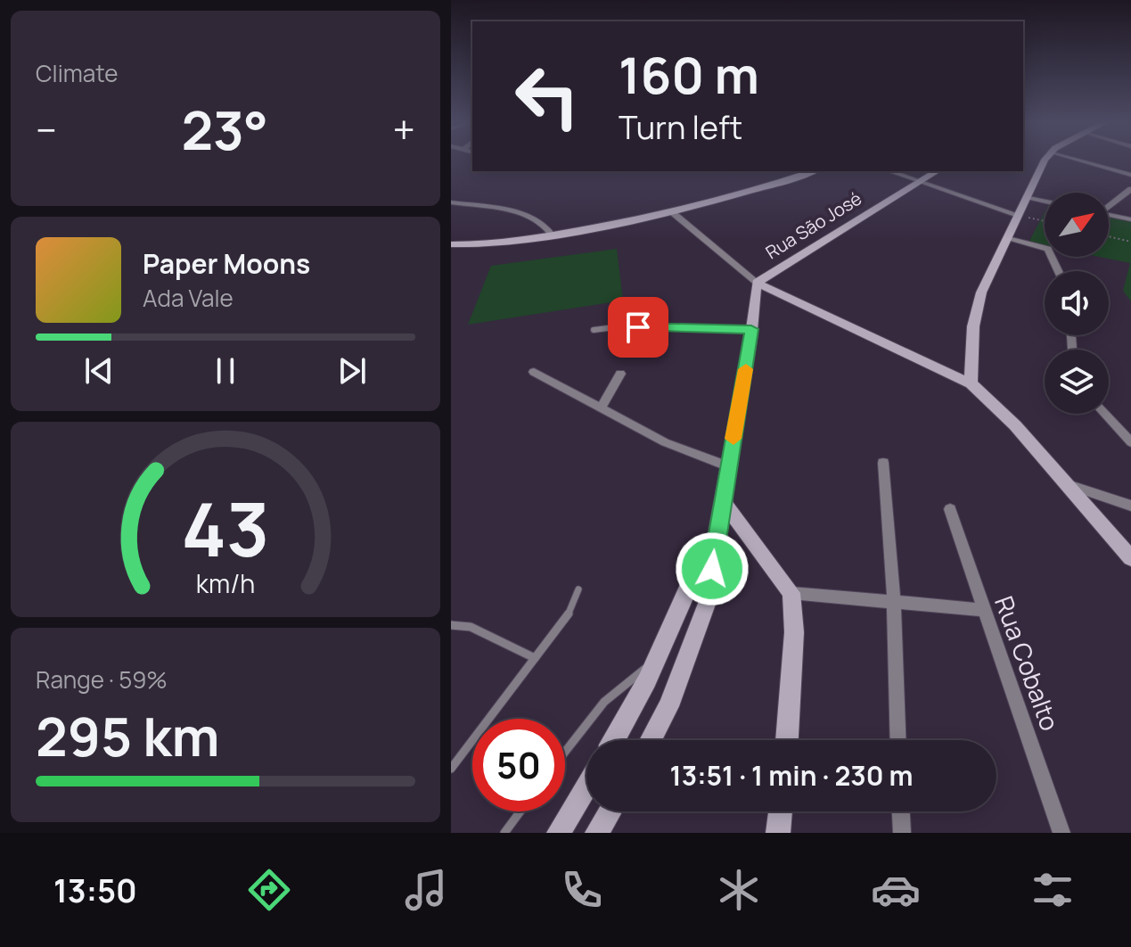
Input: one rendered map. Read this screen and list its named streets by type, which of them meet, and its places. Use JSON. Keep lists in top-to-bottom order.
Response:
{
  "streets": {
    "main road": ["Rua São José"],
    "street": ["Rua Cobalto"]
  },
  "north": "top right",
  "page": {
    "tile": [
      "Climate",
      ["Range · 59%", "295 km"]
    ],
    "turn": ["160 m", "Turn left"],
    "heat": ["−", "23°", "+"],
    "song": ["Paper Moons", "Ada Vale"],
    "limit": "50",
    "trip": "13:51 · 1 min · 230 m",
    "tabs": "13:50",
    "gauge": ["43", "km/h"]
  }
}
